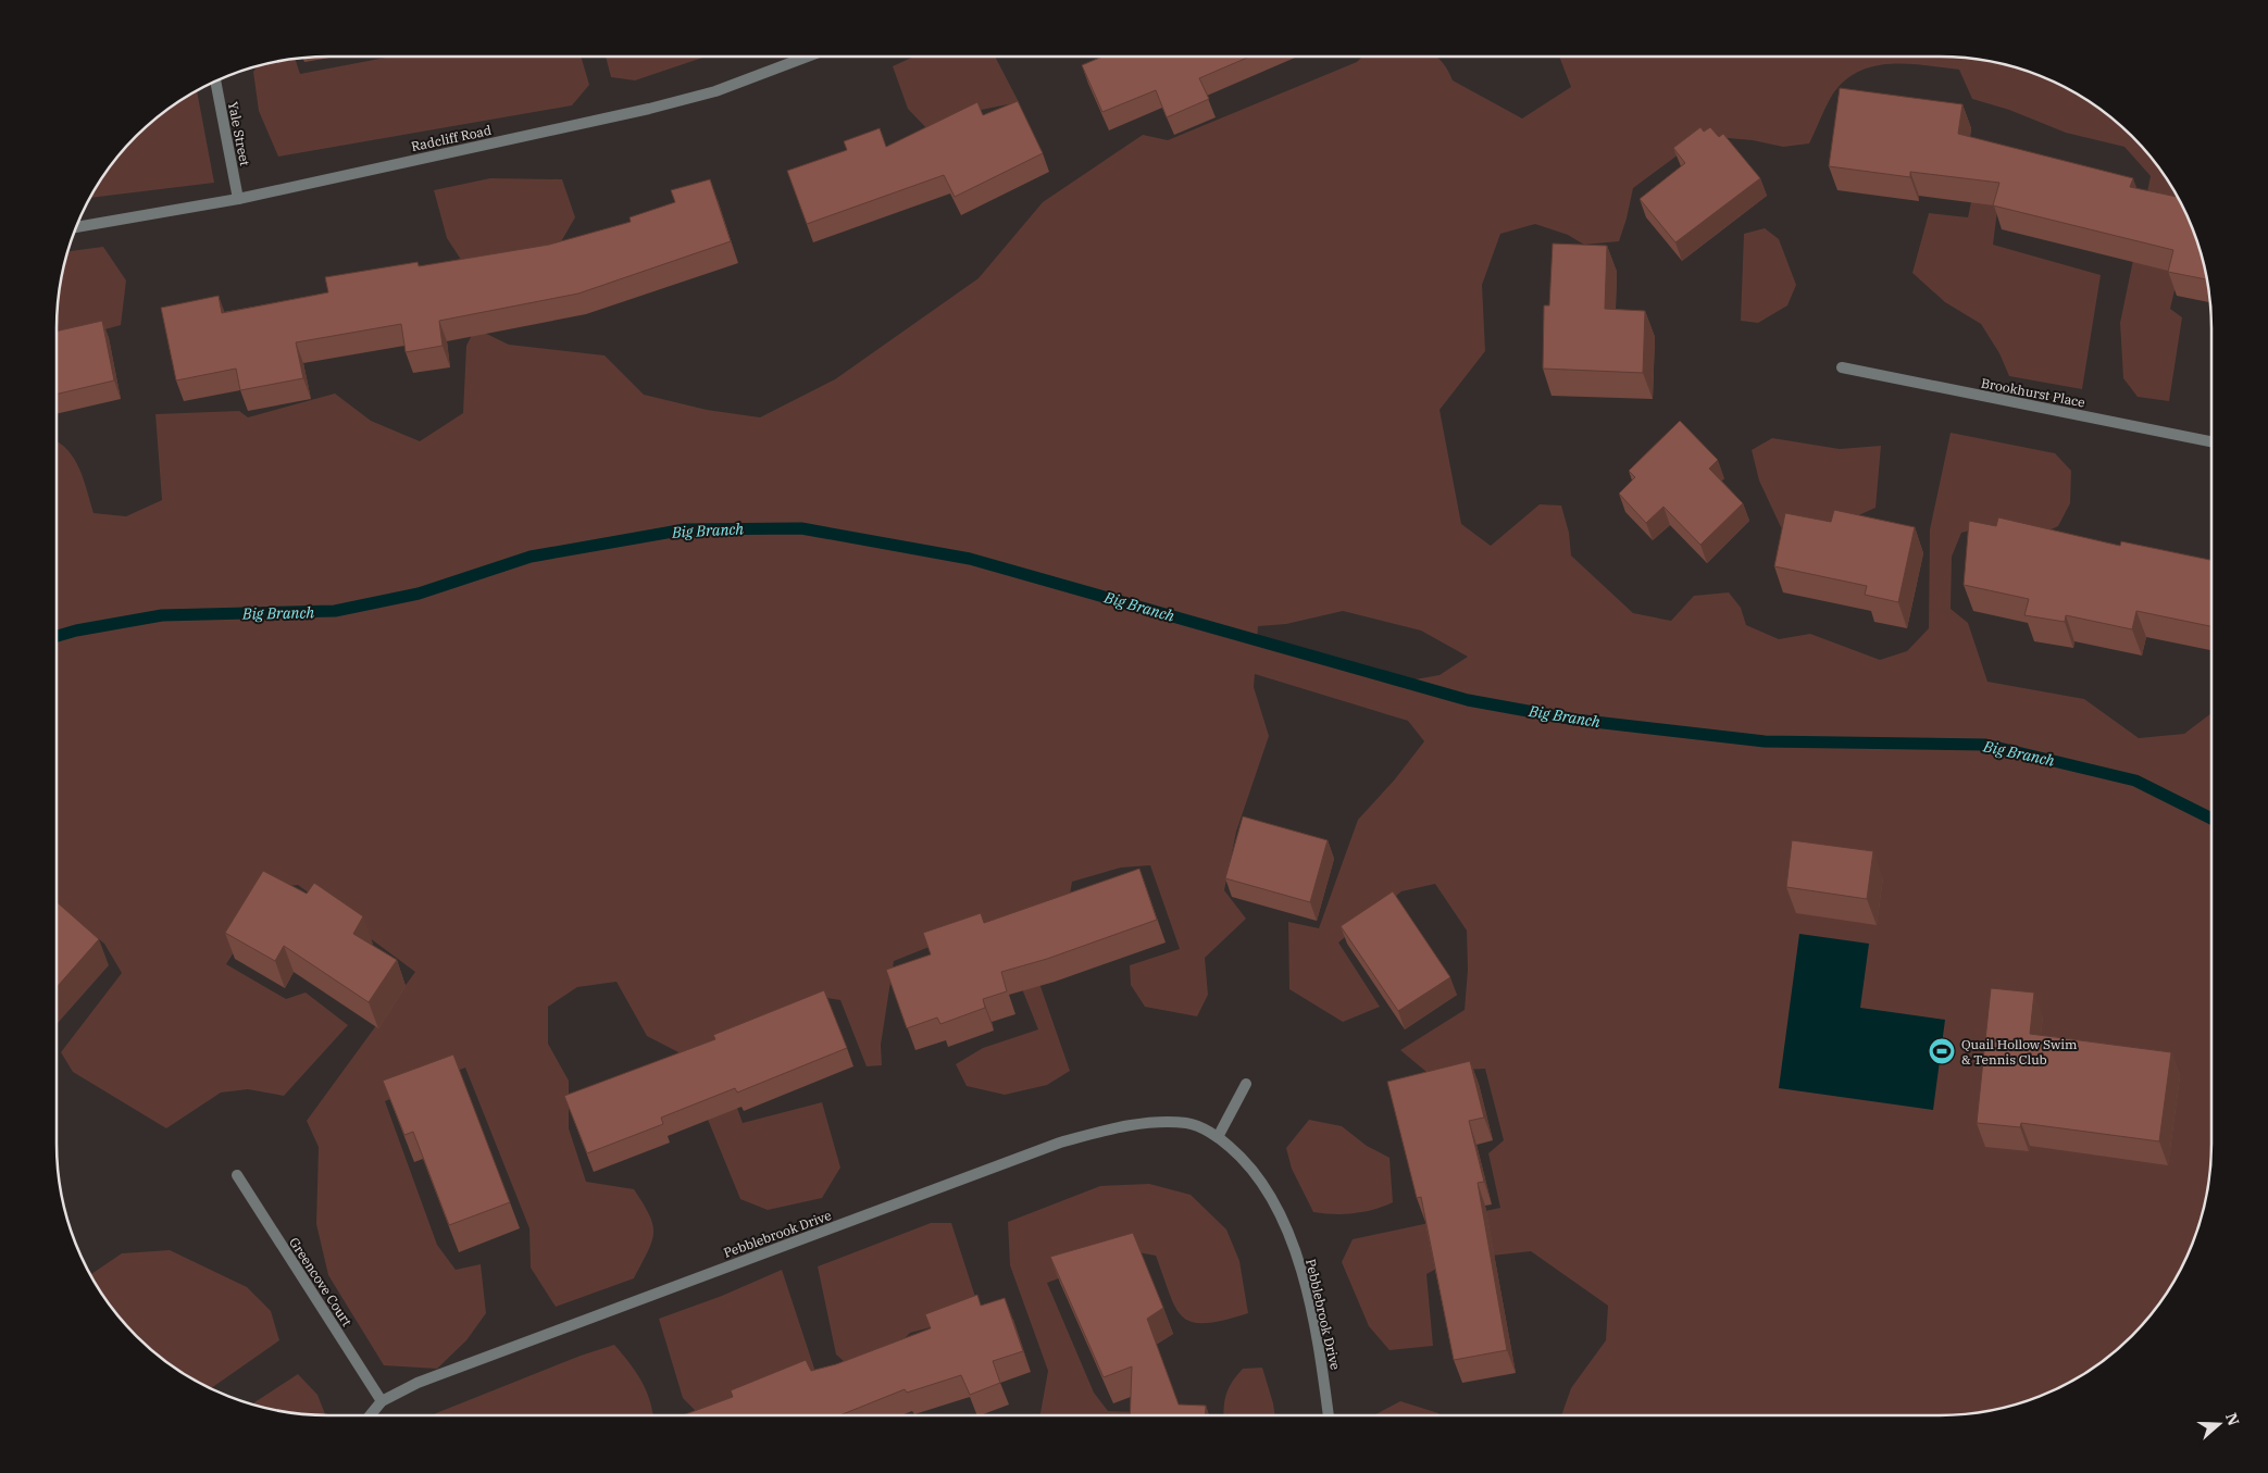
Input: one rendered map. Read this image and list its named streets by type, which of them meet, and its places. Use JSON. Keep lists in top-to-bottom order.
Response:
{
  "streets": {
    "street": [
      "Yale Street",
      "Radcliff Road",
      "Brookhurst Place",
      "Pebblebrook Drive",
      "Greencove Court"
    ]
  },
  "crossings": [
    ["Yale Street", "Radcliff Road"],
    ["Pebblebrook Drive", "Greencove Court"]
  ],
  "water": ["Big Branch"],
  "places": {
    "sports": ["Quail Hollow Swim & Tennis Club"]
  },
  "north": "right"
}
